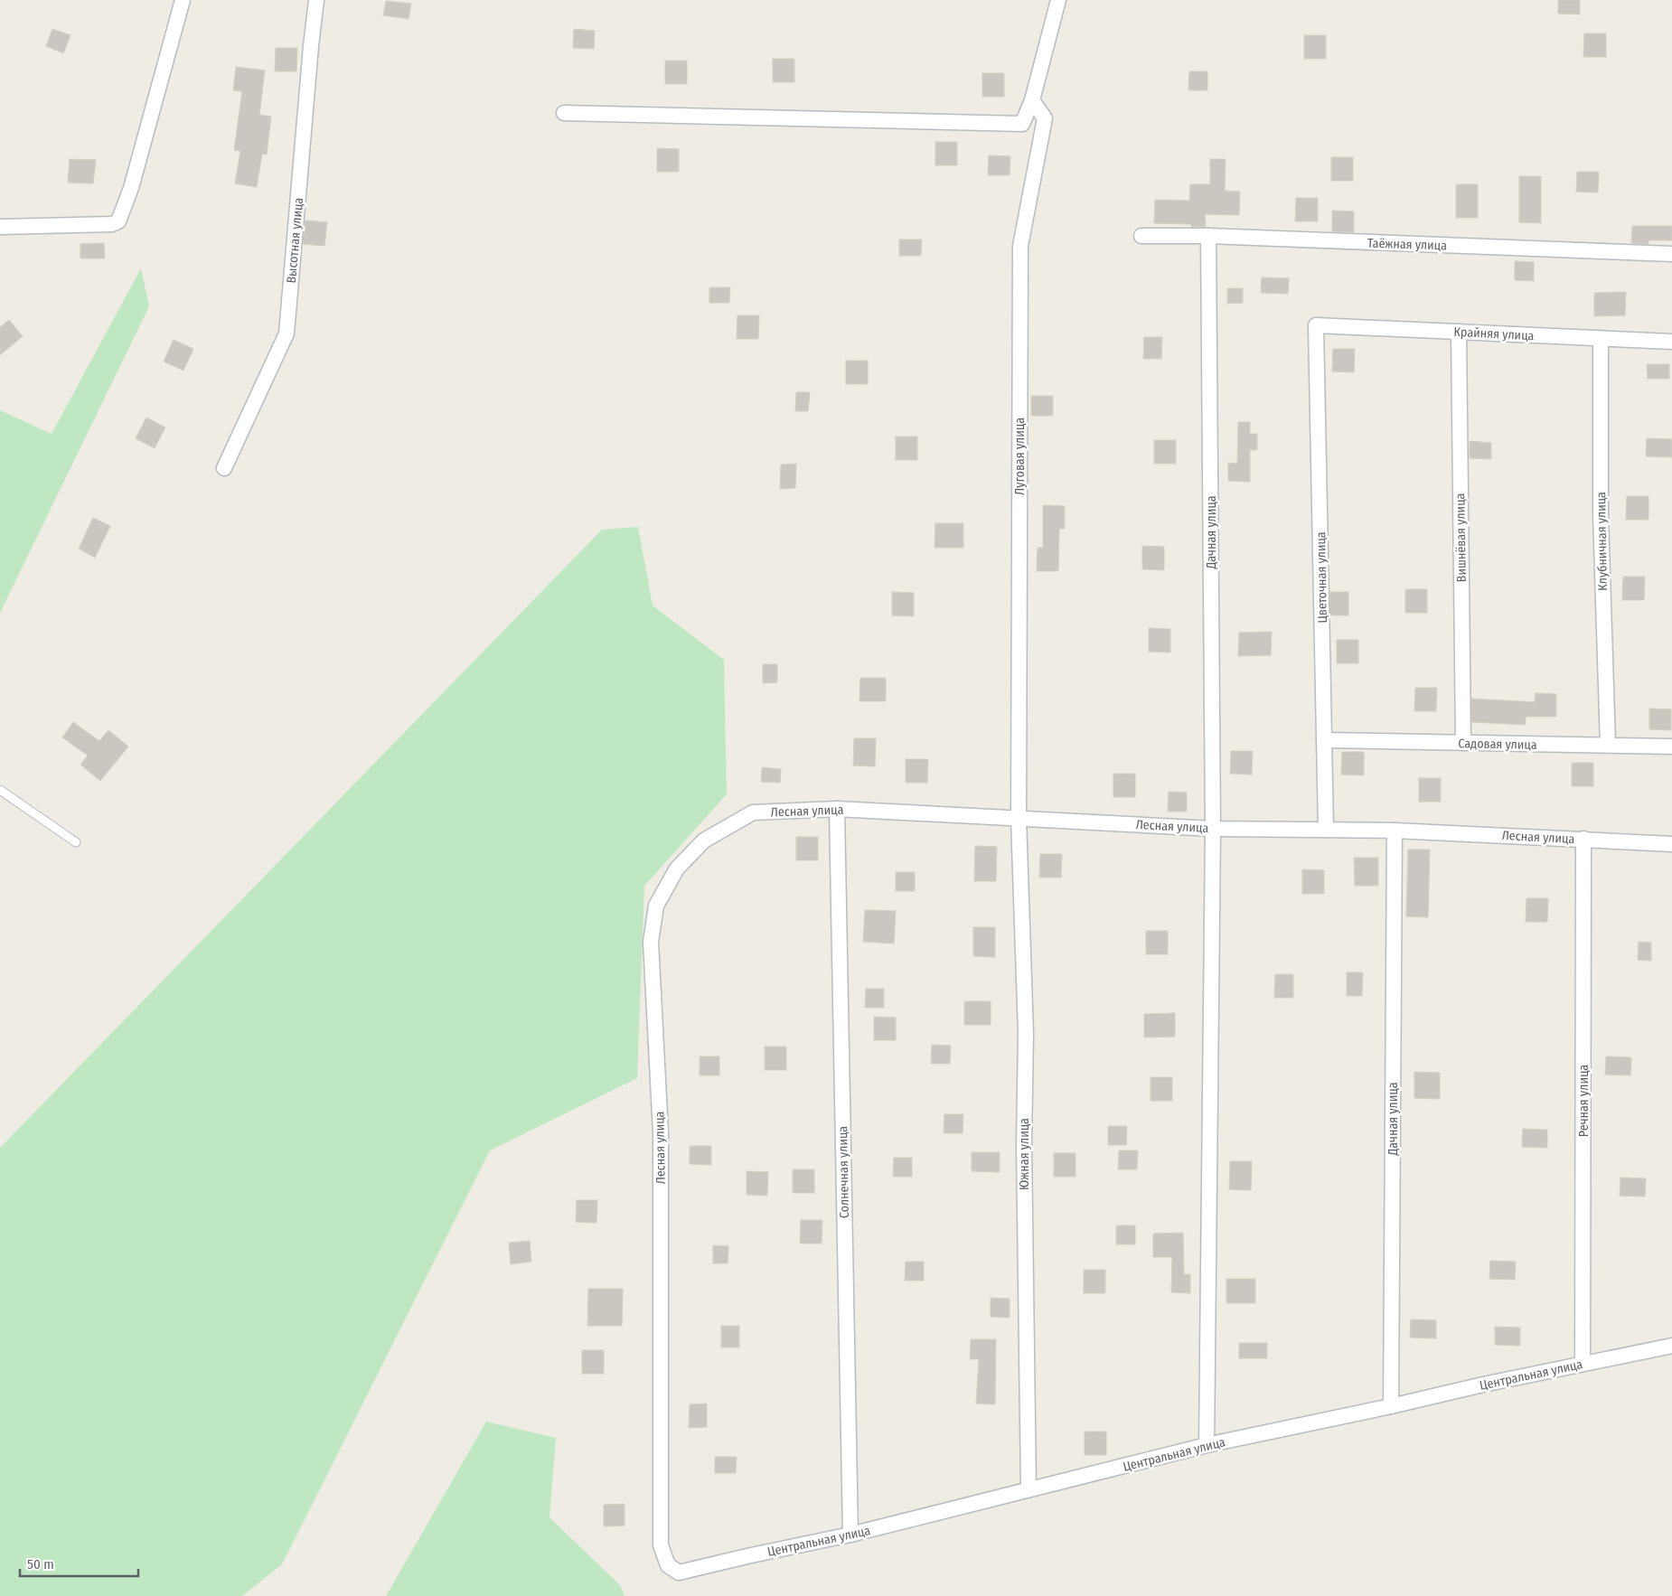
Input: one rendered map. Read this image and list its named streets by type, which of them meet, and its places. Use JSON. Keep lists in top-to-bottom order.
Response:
{
  "streets": {
    "street": [
      "Высотная улица",
      "Таёжная улица",
      "Крайняя улица",
      "Луговая улица",
      "Дачная улица",
      "Вишнёвая улица",
      "Клубничная улица",
      "Цветочная улица",
      "Садовая улица",
      "Лесная улица",
      "Речная улица",
      "Южная улица",
      "Солнечная улица",
      "Центральная улица"
    ]
  },
  "crossings": [
    ["Таёжная улица", "Дачная улица"],
    ["Крайняя улица", "Вишнёвая улица"],
    ["Крайняя улица", "Клубничная улица"],
    ["Крайняя улица", "Цветочная улица"],
    ["Луговая улица", "Лесная улица"],
    ["Луговая улица", "Южная улица"],
    ["Дачная улица", "Лесная улица"],
    ["Дачная улица", "Центральная улица"],
    ["Вишнёвая улица", "Садовая улица"],
    ["Клубничная улица", "Садовая улица"],
    ["Цветочная улица", "Садовая улица"],
    ["Цветочная улица", "Лесная улица"],
    ["Лесная улица", "Речная улица"],
    ["Лесная улица", "Южная улица"],
    ["Лесная улица", "Солнечная улица"],
    ["Лесная улица", "Центральная улица"],
    ["Речная улица", "Центральная улица"],
    ["Южная улица", "Центральная улица"],
    ["Солнечная улица", "Центральная улица"]
  ],
  "scale_bar": "50 m"
}
